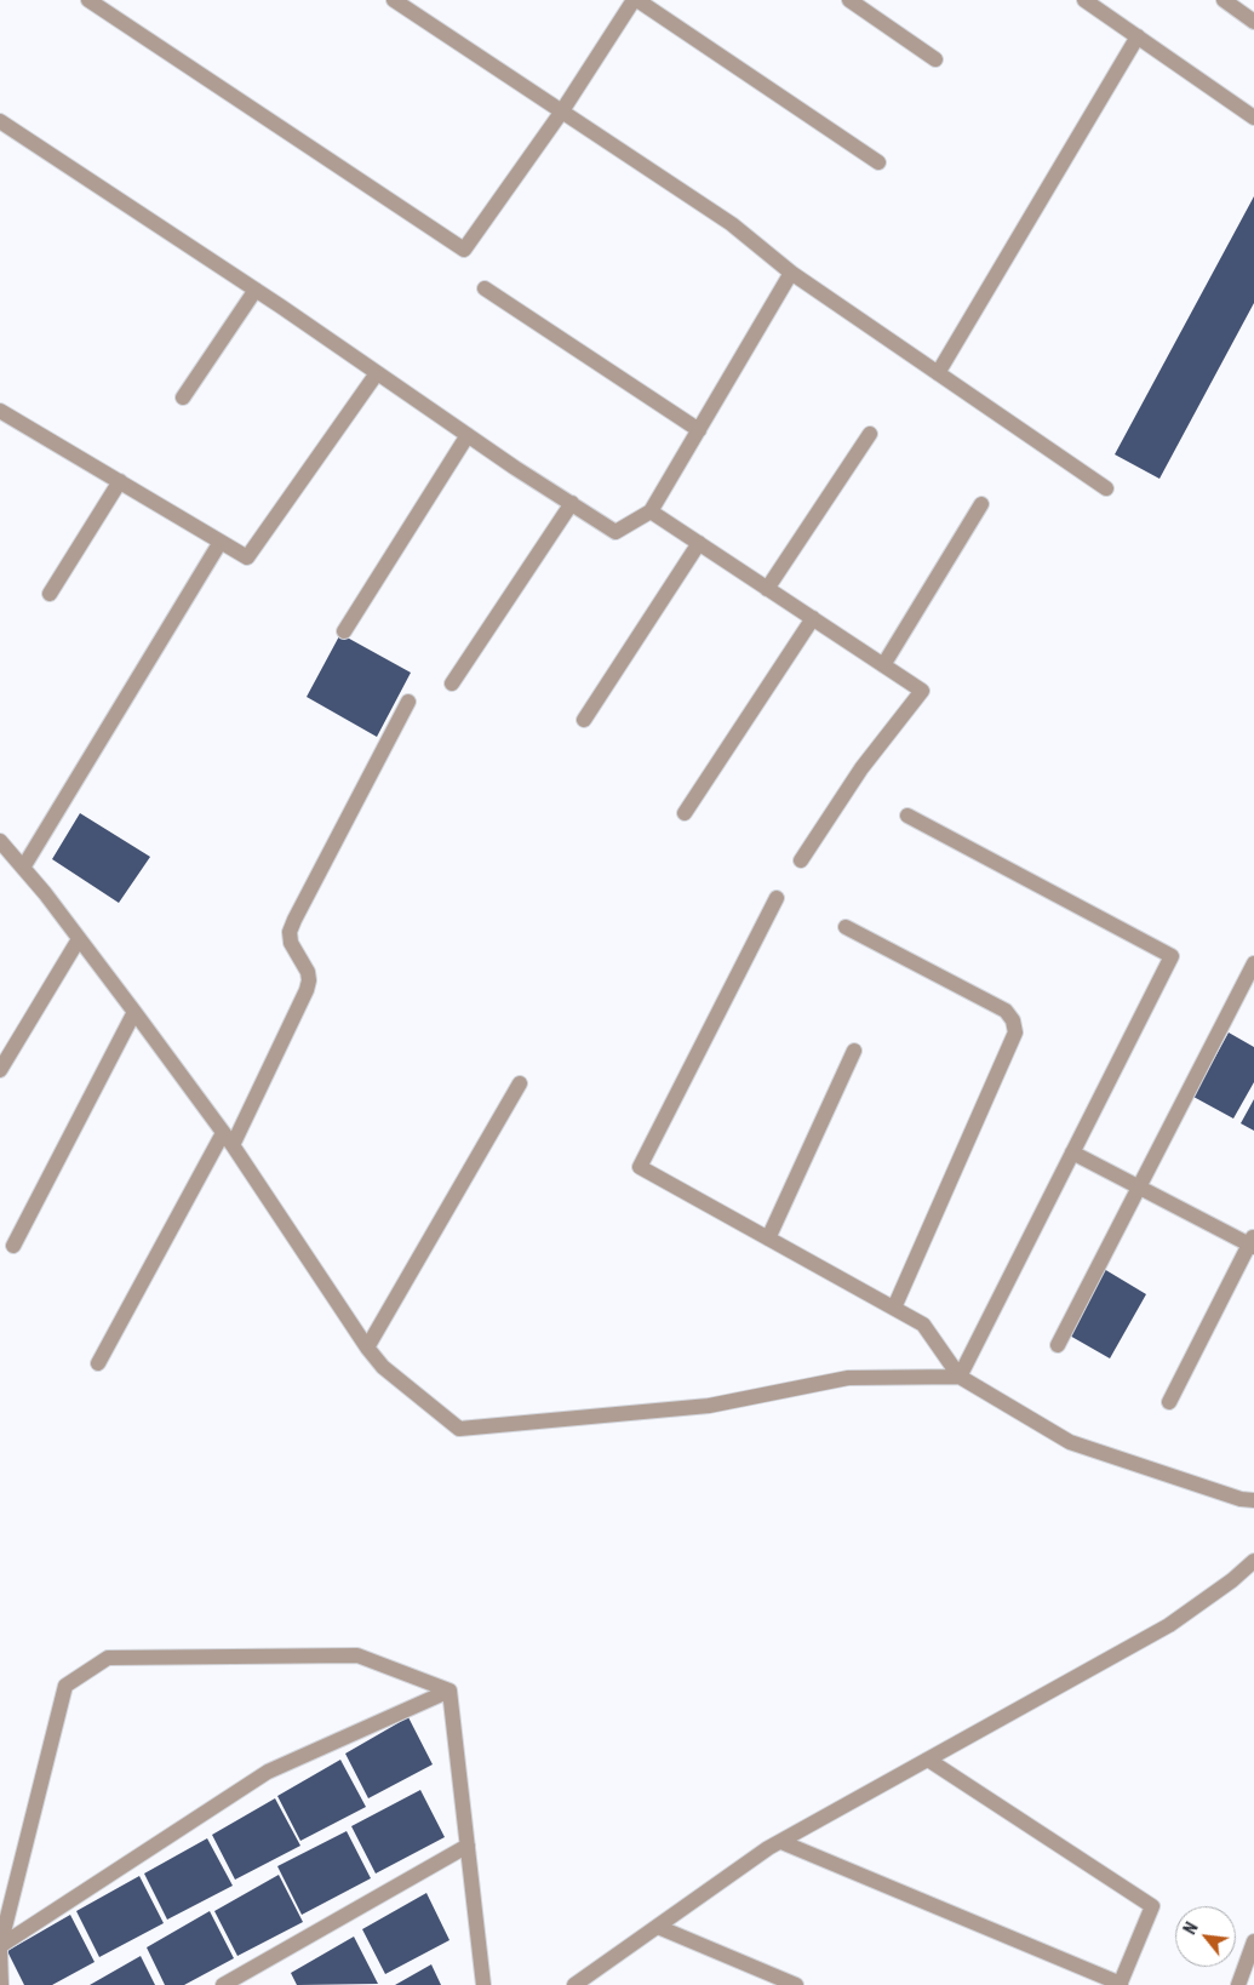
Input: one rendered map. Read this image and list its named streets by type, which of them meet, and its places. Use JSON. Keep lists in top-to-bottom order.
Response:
{
  "north": "top left"
}
